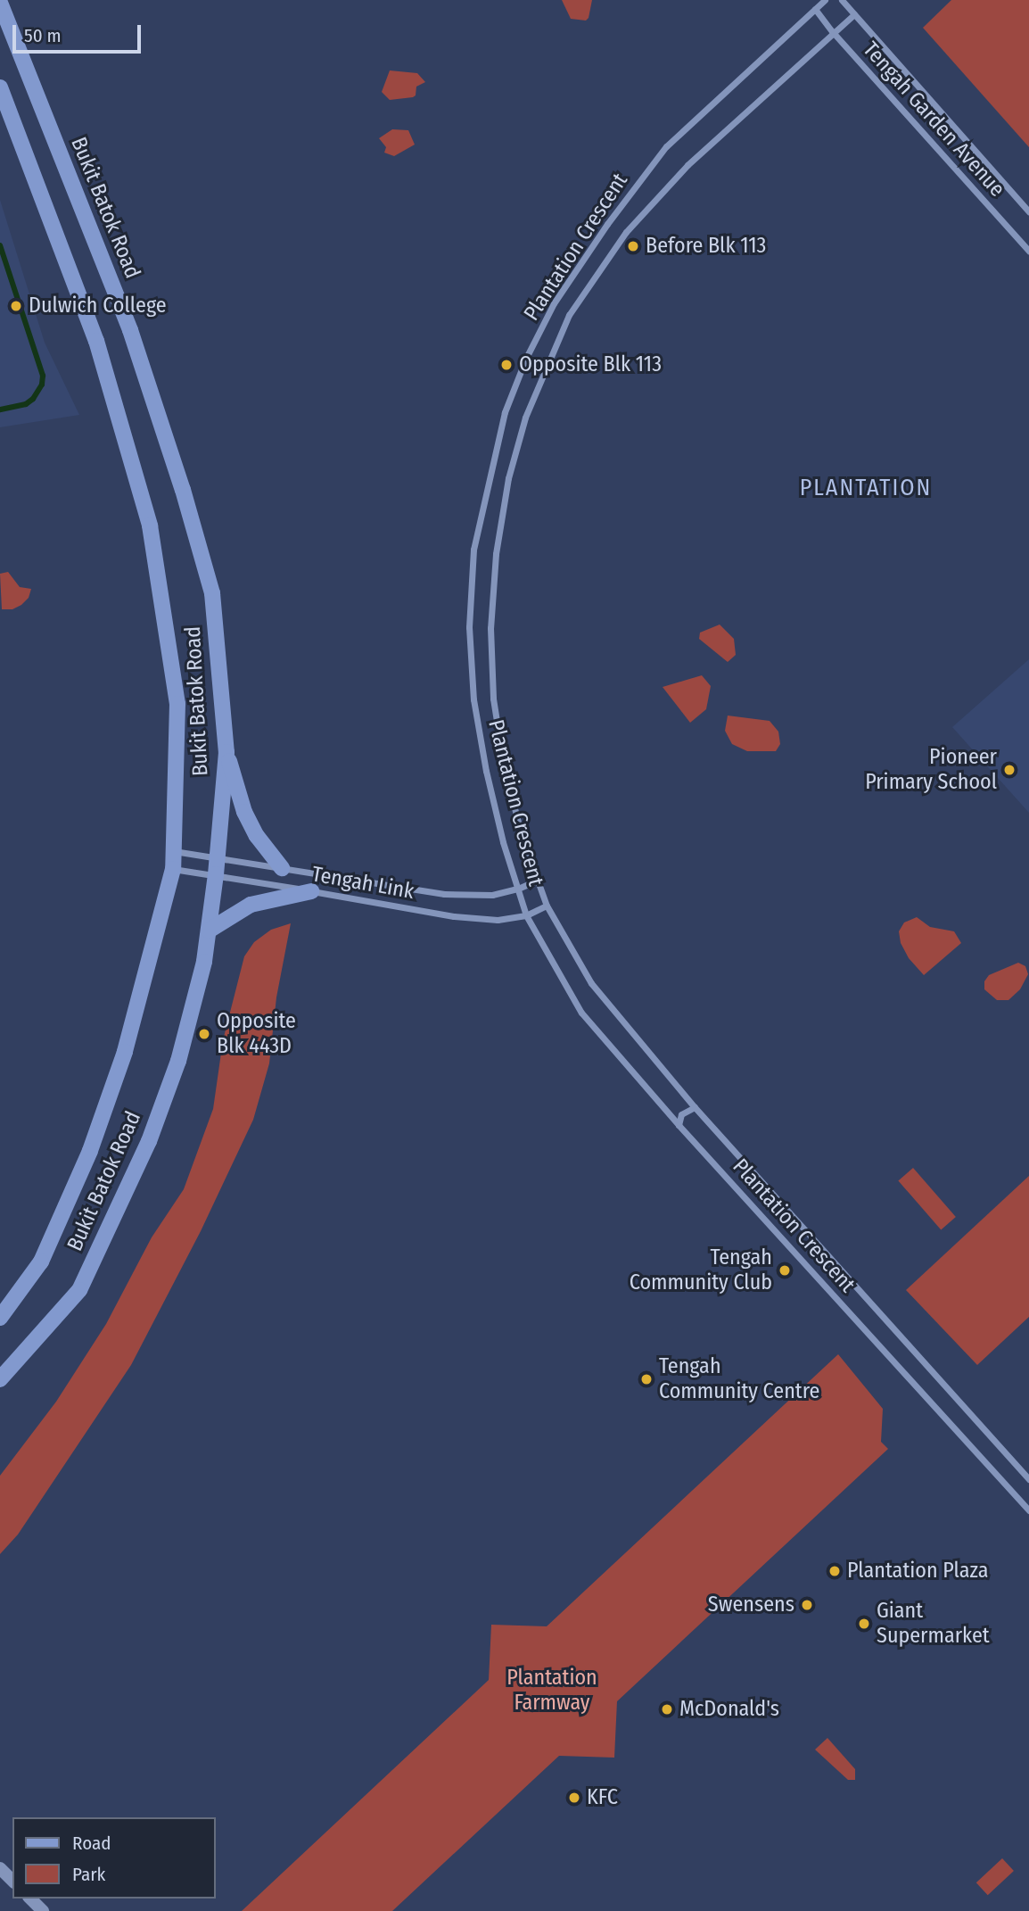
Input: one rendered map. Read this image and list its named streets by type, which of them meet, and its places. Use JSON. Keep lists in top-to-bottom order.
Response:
{
  "streets": {
    "main road": ["Bukit Batok Road"],
    "street": ["Tengah Garden Avenue", "Plantation Crescent", "Tengah Link"]
  },
  "crossings": [
    ["Tengah Garden Avenue", "Plantation Crescent"],
    ["Bukit Batok Road", "Tengah Link"],
    ["Plantation Crescent", "Tengah Link"]
  ],
  "districts": ["PLANTATION"],
  "parks": ["Plantation Farmway"],
  "places": [
    "Before Blk 113",
    "Dulwich College",
    "Opposite Blk 113",
    "Pioneer Primary School",
    "Opposite Blk 443D",
    "Tengah Community Club",
    "Tengah Community Centre",
    "Plantation Plaza",
    "Swensens",
    "Giant Supermarket",
    "McDonald's",
    "KFC"
  ],
  "legend": ["Road", "Park"],
  "scale_bar": "50 m"
}
